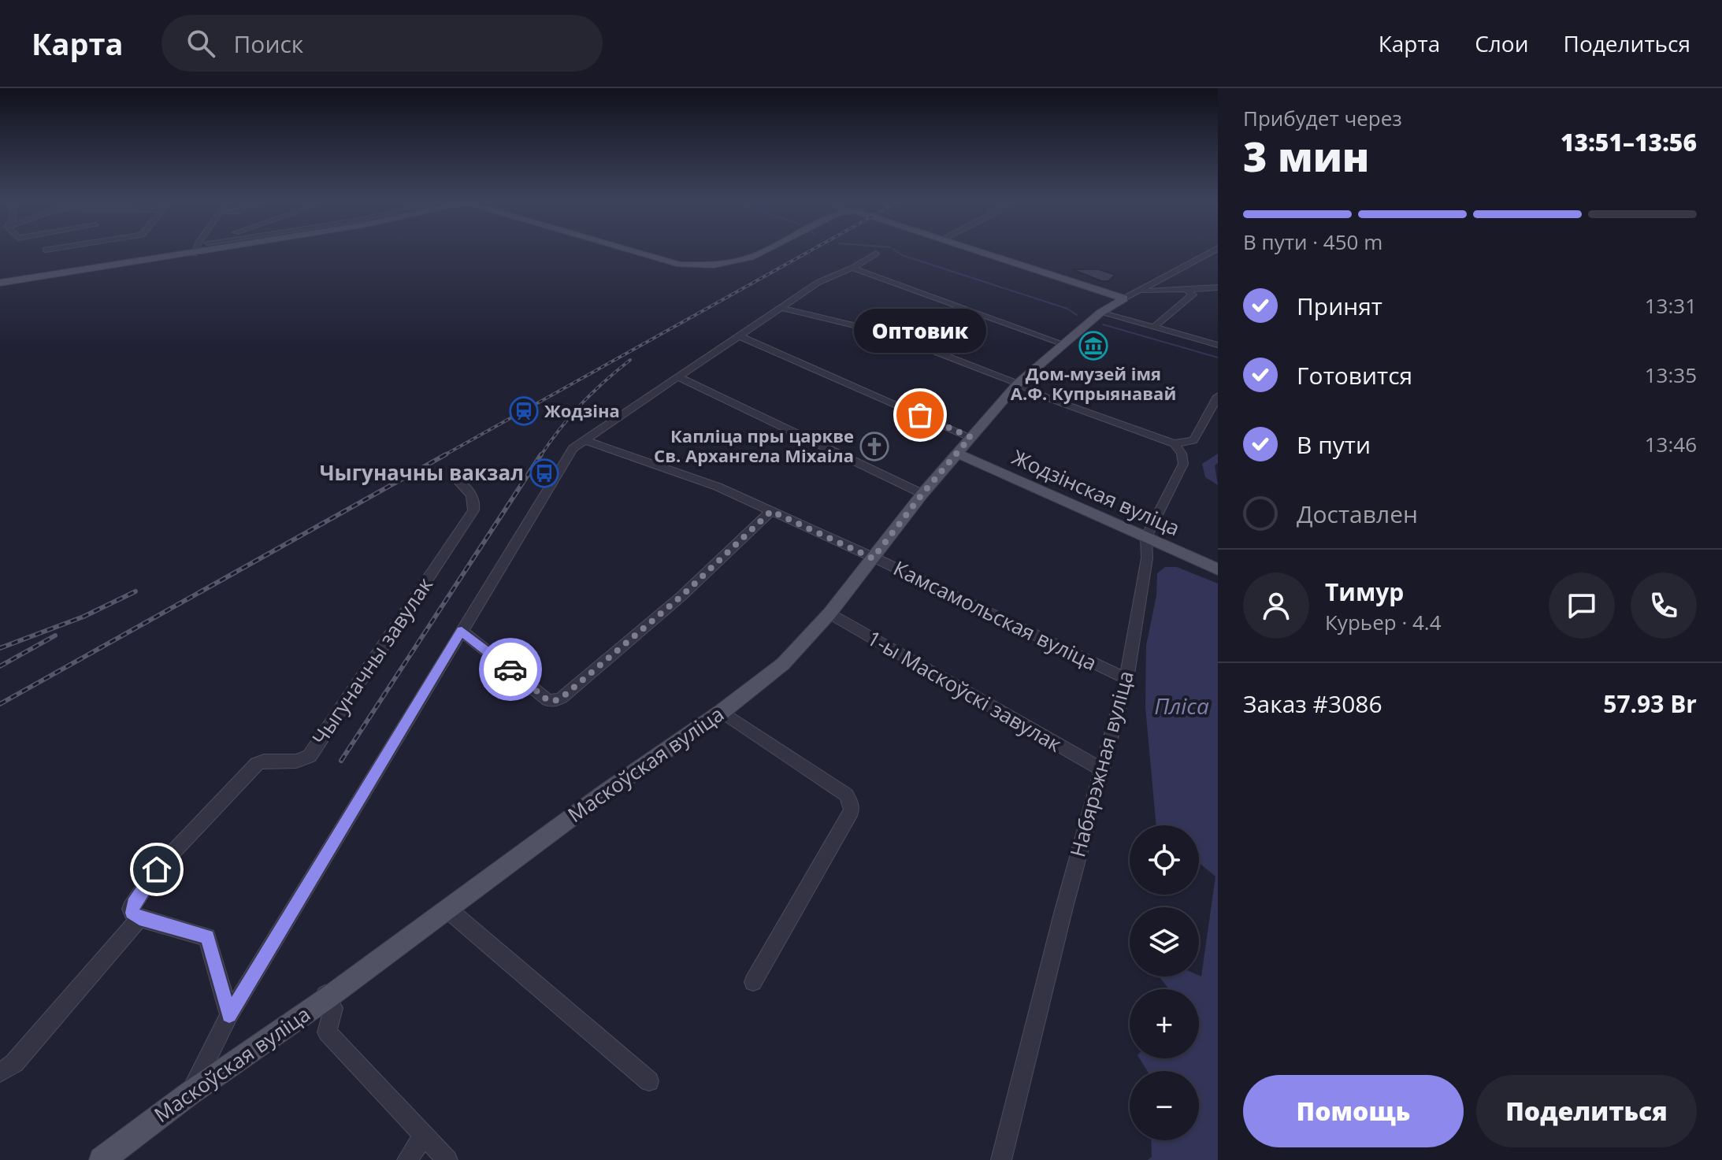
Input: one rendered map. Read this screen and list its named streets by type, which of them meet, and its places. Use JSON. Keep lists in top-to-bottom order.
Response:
{
  "streets": {
    "main road": ["Жодзінская вуліца", "Маскоўская вуліца"],
    "street": [
      "Камсамольская вуліца",
      "Чыгуначны завулак",
      "1-ы Маскоўскі завулак",
      "Набярэжная вуліца"
    ]
  },
  "crossings": [
    ["Жодзінская вуліца", "Набярэжная вуліца"],
    ["Жодзінская вуліца", "Маскоўская вуліца"],
    ["Камсамольская вуліца", "Набярэжная вуліца"],
    ["Камсамольская вуліца", "Маскоўская вуліца"],
    ["1-ы Маскоўскі завулак", "Набярэжная вуліца"],
    ["1-ы Маскоўскі завулак", "Маскоўская вуліца"]
  ],
  "water": ["Пліса"],
  "places": {
    "museum": ["Дом-музей імя А.Ф. Купрыянавай"],
    "station": ["Жодзіна"],
    "other": ["Оптовик"],
    "church": ["Капліца пры царкве Св. Архангела Міхаіла"],
    "bus stop": ["Чыгуначны вакзал"]
  },
  "page": {
    "header": "Карта",
    "search": "Поиск",
    "nav": ["Карта", "Слои", "Поделиться"],
    "heading": ["3 мин", "Прибудет через", "13:51–13:56"],
    "panel": [
      "Тимур",
      "Курьер · 4.4",
      "Заказ #3086",
      "57.93 Br"
    ],
    "bar": "В пути · 450 m",
    "list": [
      ["Принят", "13:31"],
      ["Готовится", "13:35"],
      ["В пути", "13:46"],
      "Доставлен"
    ],
    "bubble": "Оптовик",
    "map_buttons": ["+", "−"],
    "buttons": ["Помощь", "Поделиться"]
  }
}
